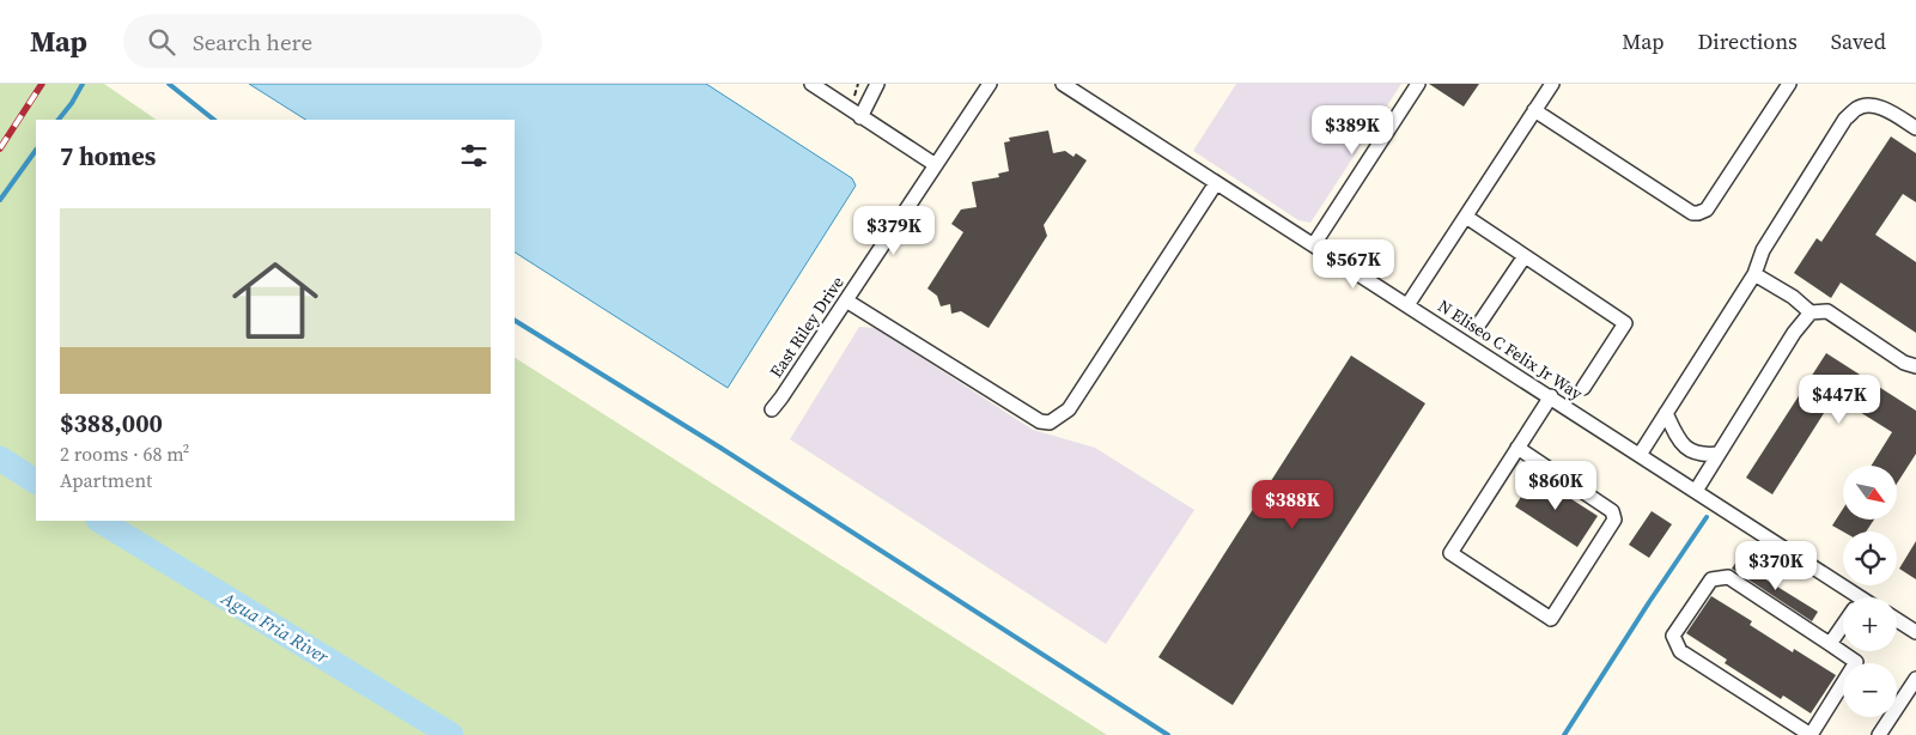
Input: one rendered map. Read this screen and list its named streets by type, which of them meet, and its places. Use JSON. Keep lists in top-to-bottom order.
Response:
{
  "streets": {
    "street": ["East Riley Drive", "N Eliseo C Felix Jr Way"]
  },
  "water": ["Agua Fria River"],
  "north": "bottom right",
  "page": {
    "header": "Map",
    "search": "Search here",
    "nav": ["Map", "Directions", "Saved"],
    "price": [
      "$389K",
      "$379K",
      "$567K",
      "$447K",
      "$860K",
      "$388K",
      "$370K"
    ],
    "heading": "7 homes",
    "list": [
      {
        "name": "$388,000",
        "note": "2 rooms · 68 m² · Apartment"
      }
    ],
    "map_buttons": ["+", "−"]
  }
}
